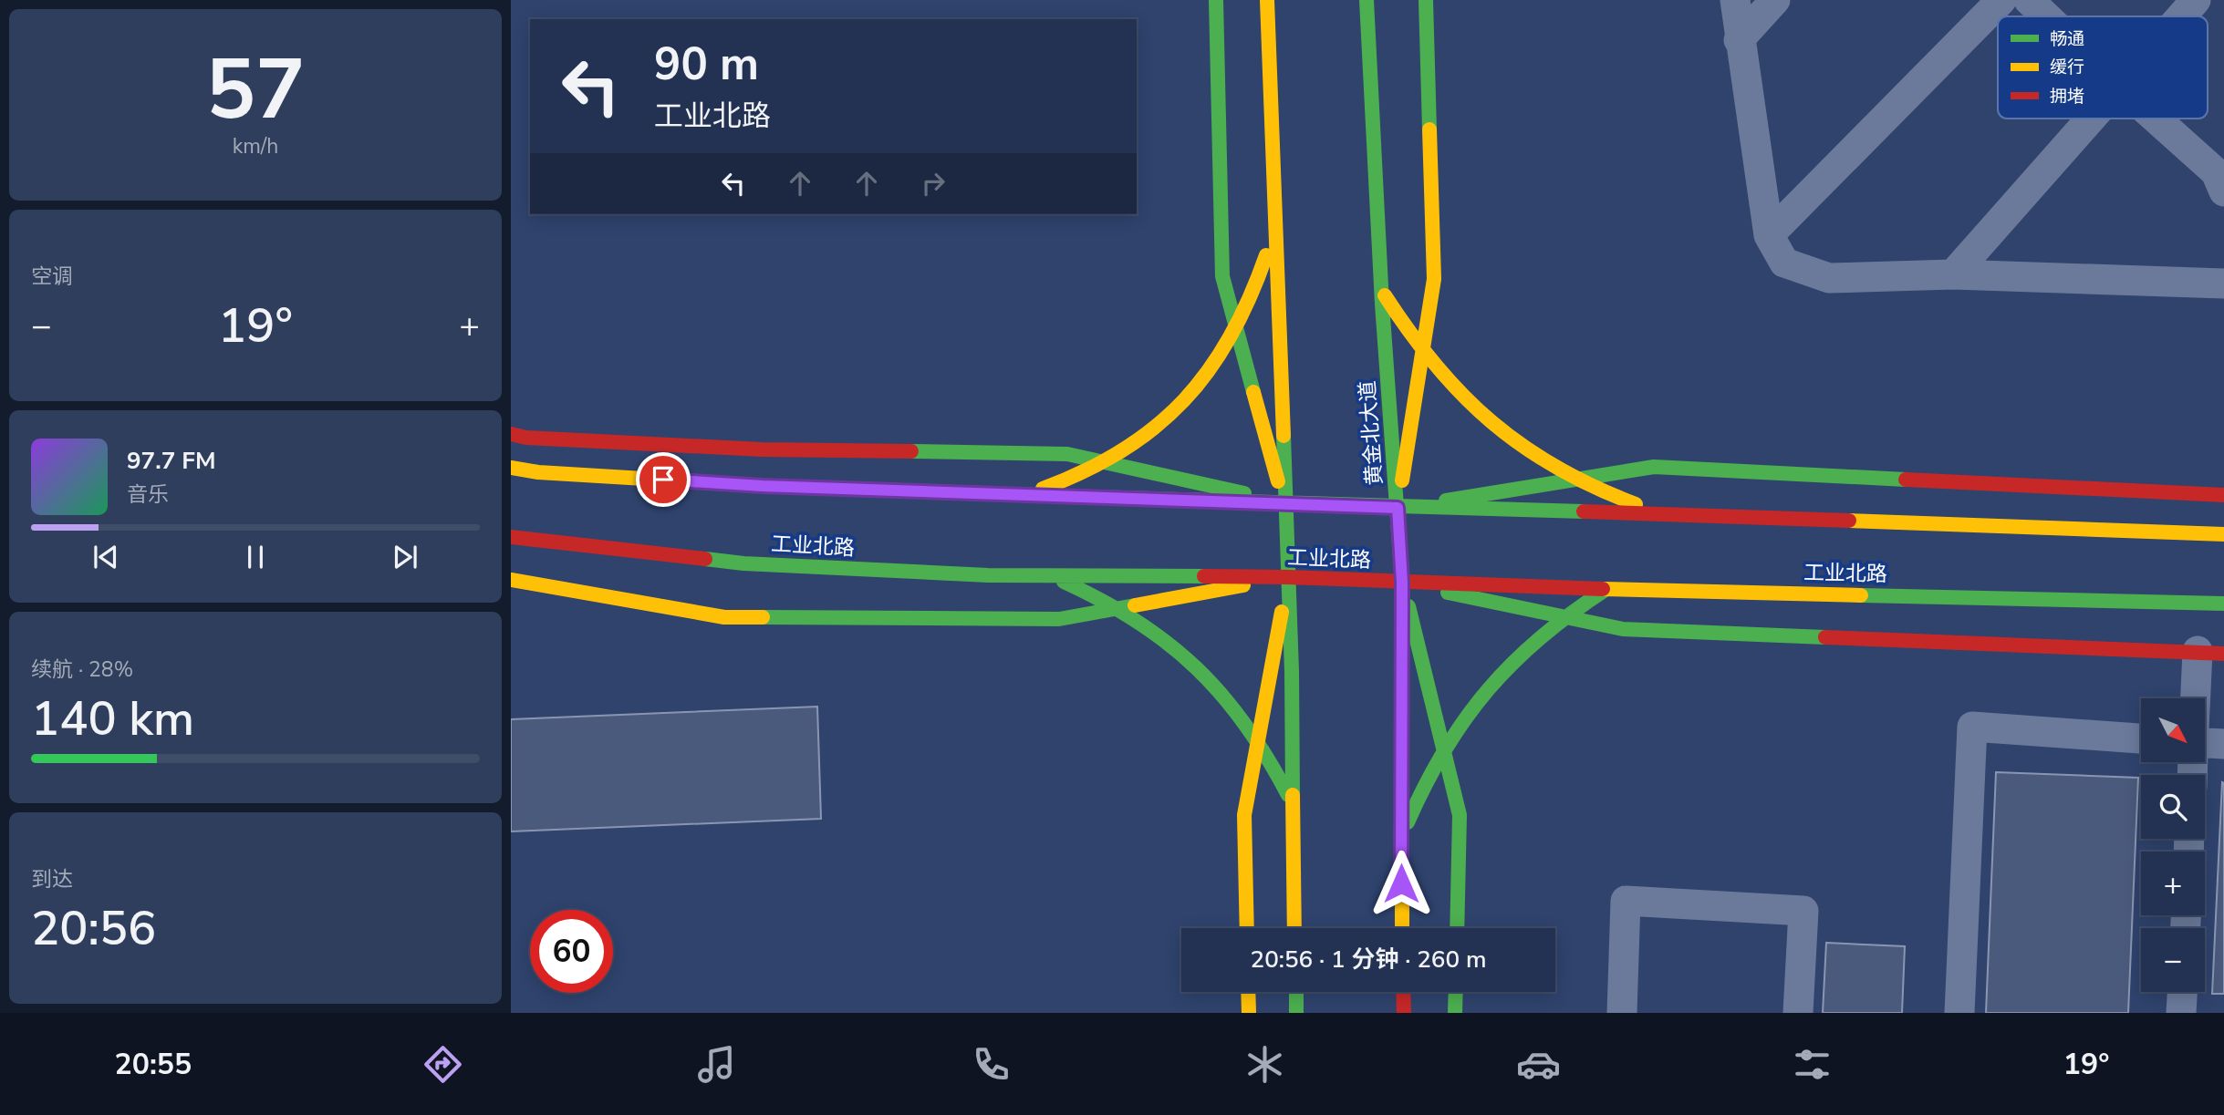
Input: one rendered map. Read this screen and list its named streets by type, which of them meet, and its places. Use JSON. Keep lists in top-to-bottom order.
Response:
{
  "streets": {
    "main road": ["黄金北大道", "工业北路"]
  },
  "crossings": [
    ["黄金北大道", "工业北路"]
  ],
  "legend": ["畅通", "缓行", "拥堵"],
  "north": "bottom right",
  "page": {
    "tile": [
      ["57", "km/h"],
      "空调",
      ["续航 · 28%", "140 km"],
      ["到达", "20:56"]
    ],
    "turn": ["90 m", "工业北路"],
    "heat": ["−", "19°", "+"],
    "song": ["97.7 FM", "音乐"],
    "map_buttons": ["+", "−"],
    "limit": "60",
    "trip": "20:56 · 1 分钟 · 260 m",
    "tabs": ["20:55", "19°"]
  }
}
